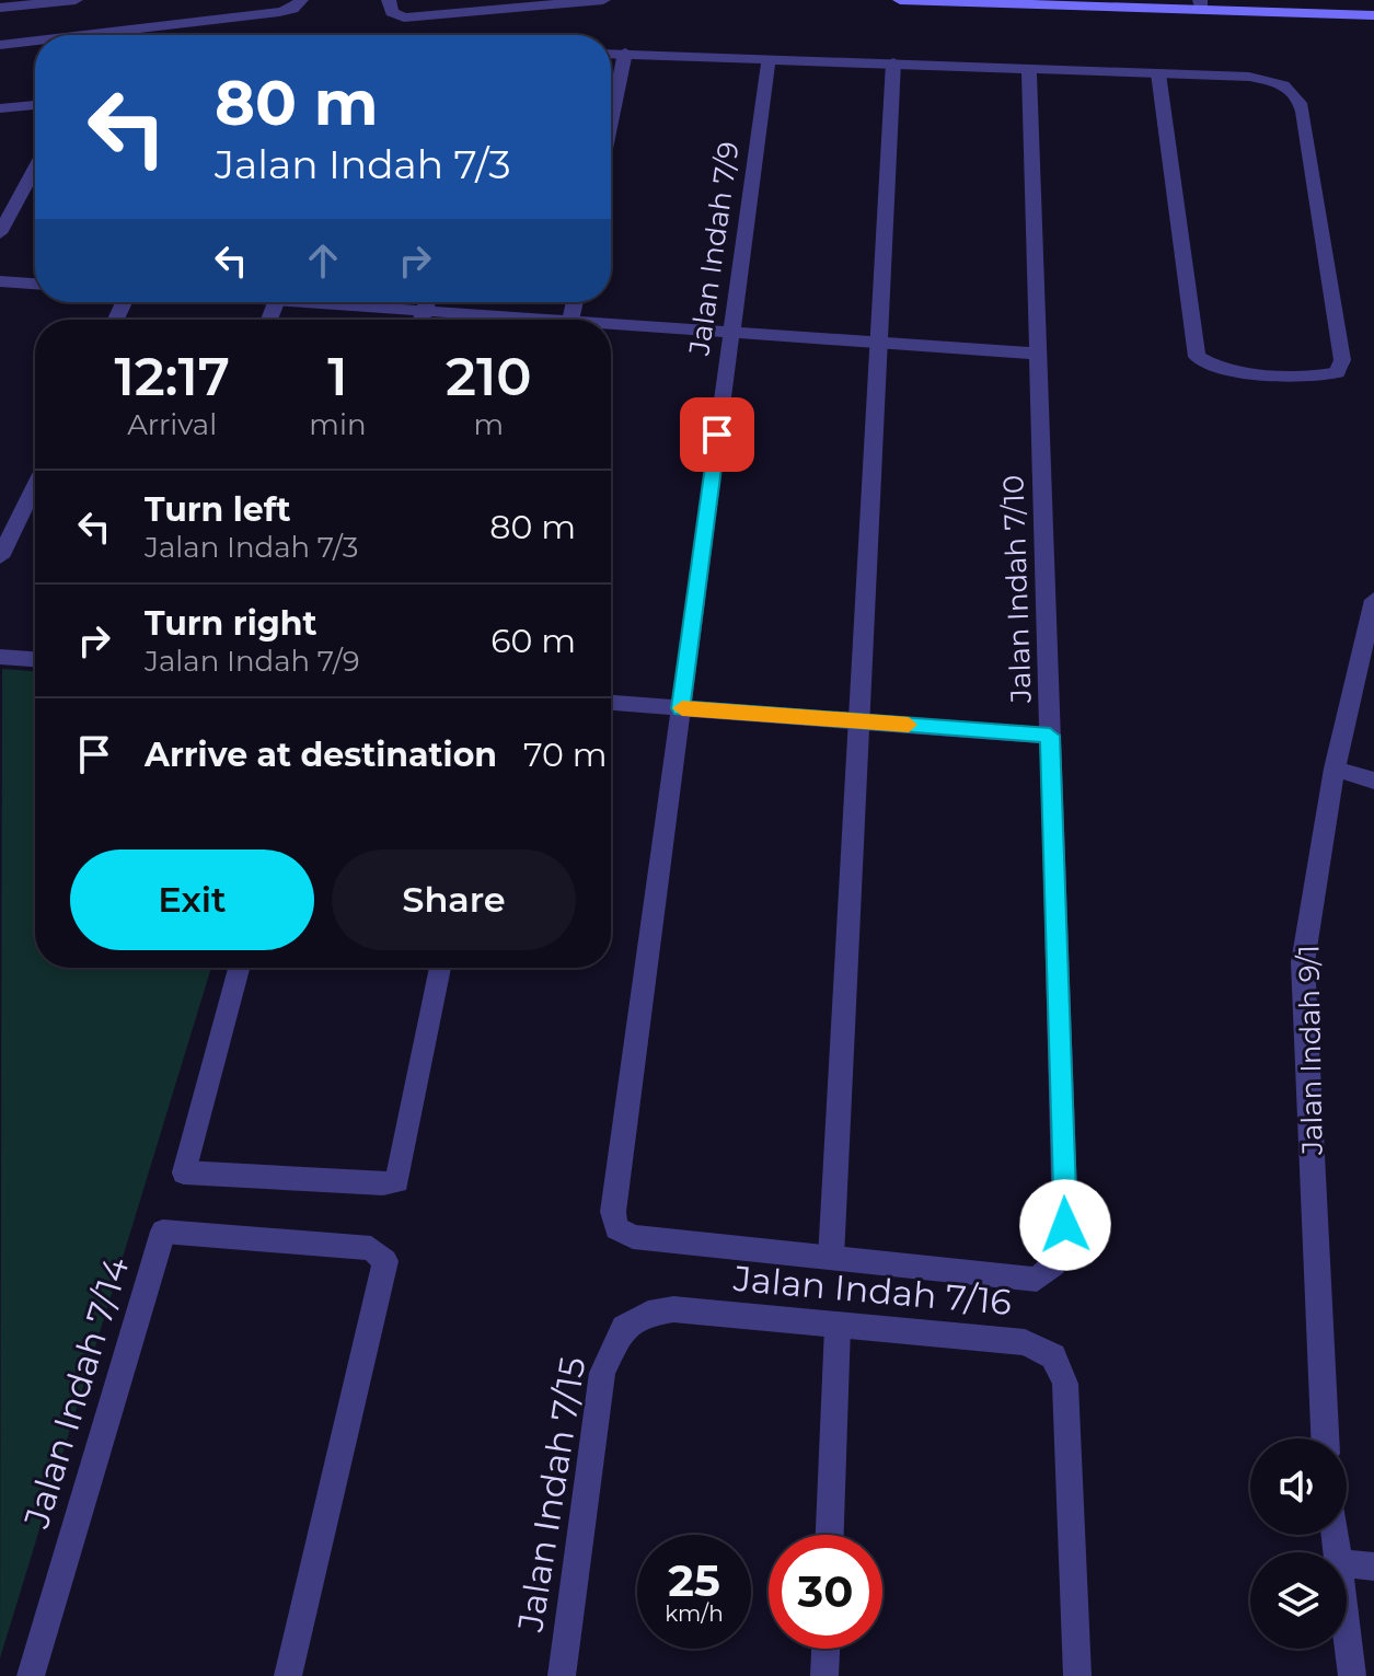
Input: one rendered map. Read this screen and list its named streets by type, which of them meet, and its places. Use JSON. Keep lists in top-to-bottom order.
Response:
{
  "streets": {
    "street": [
      "Jalan Indah 7/9",
      "Jalan Indah 7/10",
      "Jalan Indah 9/1",
      "Jalan Indah 7/16",
      "Jalan Indah 7/14",
      "Jalan Indah 7/15"
    ]
  },
  "crossings": [
    ["Jalan Indah 7/9", "Jalan Indah 7/10"],
    ["Jalan Indah 7/16", "Jalan Indah 7/15"]
  ],
  "page": {
    "turn": ["80 m", "Jalan Indah 7/3"],
    "eta": [
      "12:17",
      "Arrival",
      "1",
      "min",
      "210",
      "m"
    ],
    "list": [
      {
        "name": "Turn left",
        "note": "Jalan Indah 7/3",
        "value": "80 m"
      },
      {
        "name": "Turn right",
        "note": "Jalan Indah 7/9",
        "value": "60 m"
      },
      {
        "name": "Arrive at destination",
        "value": "70 m"
      }
    ],
    "buttons": ["Exit", "Share"],
    "speed": "25 km/h",
    "limit": "30"
  }
}
